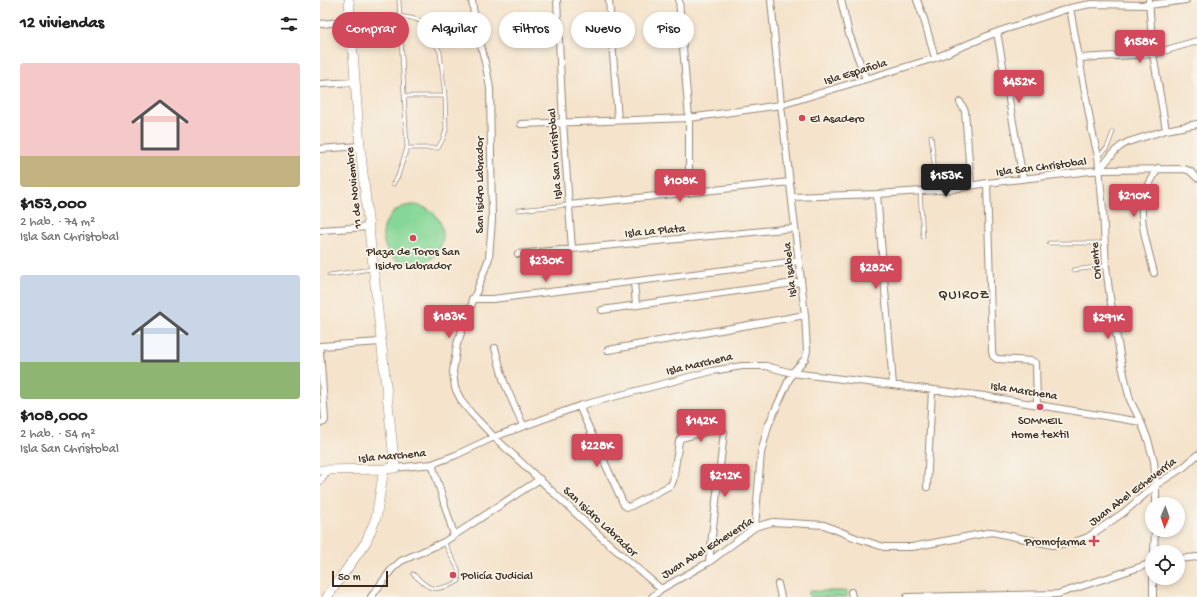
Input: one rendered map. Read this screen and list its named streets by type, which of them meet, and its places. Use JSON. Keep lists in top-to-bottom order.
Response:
{
  "streets": {
    "street": [
      "Isla Española",
      "Isla San Christobal",
      "San Isidro Labrador",
      "11 de Noviembre",
      "Isla La Plata",
      "Oriente",
      "Isla Isabela",
      "Isla Marchena",
      "Juan Abel Echeverría"
    ]
  },
  "crossings": [
    ["Isla Española", "Isla San Christobal"],
    ["Isla Española", "Oriente"],
    ["Isla Española", "Isla Isabela"],
    ["Isla San Christobal", "Oriente"],
    ["Isla San Christobal", "Isla Isabela"],
    ["San Isidro Labrador", "Isla Marchena"],
    ["San Isidro Labrador", "Juan Abel Echeverría"],
    ["11 de Noviembre", "Isla Marchena"],
    ["Isla La Plata", "Isla Isabela"],
    ["Oriente", "Isla Marchena"],
    ["Oriente", "Juan Abel Echeverría"],
    ["Isla Isabela", "Isla Marchena"],
    ["Isla Isabela", "Juan Abel Echeverría"]
  ],
  "districts": ["QUIROZ"],
  "places": {
    "other": [
      "El Asadero",
      "Plaza de Toros San Isidro Labrador",
      "SOMMEIL Home textil",
      "Policía Judicial"
    ],
    "health": ["Promofarma"]
  },
  "scale_bar": "50 m",
  "north": "bottom",
  "page": {
    "heading": "12 viviendas",
    "chip": [
      "Comprar",
      "Alquilar",
      "Filtros",
      "Nuevo",
      "Piso"
    ],
    "price": [
      "$158K",
      "$452K",
      "$153K",
      "$108K",
      "$210K",
      "$230K",
      "$282K",
      "$183K",
      "$291K",
      "$142K",
      "$228K",
      "$212K"
    ],
    "list": [
      {
        "name": "$153,000",
        "note": "2 hab. · 74 m² · Isla San Christobal"
      },
      {
        "name": "$108,000",
        "note": "2 hab. · 54 m² · Isla San Christobal"
      }
    ],
    "scale": "50 m"
  }
}
